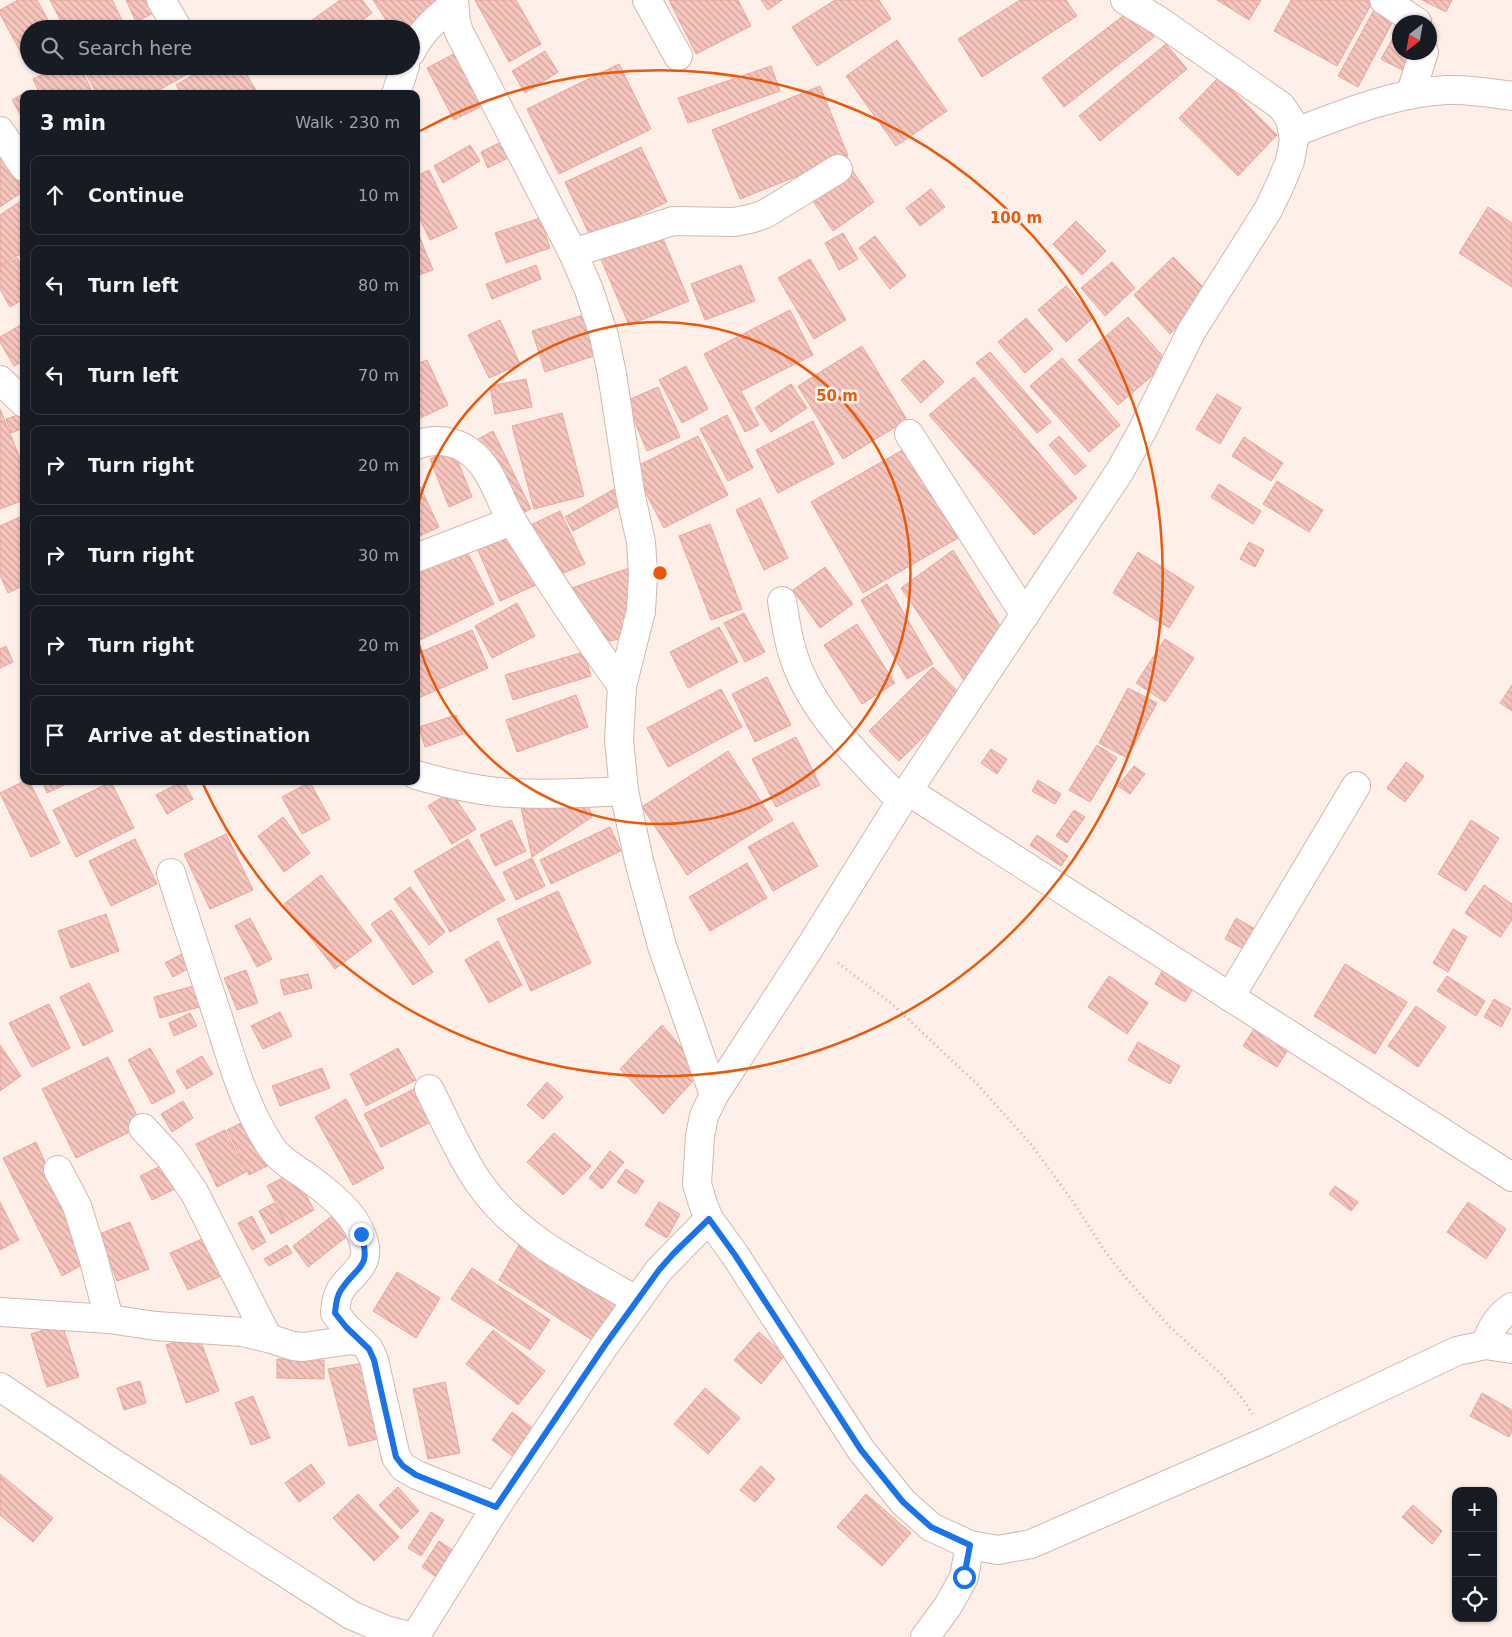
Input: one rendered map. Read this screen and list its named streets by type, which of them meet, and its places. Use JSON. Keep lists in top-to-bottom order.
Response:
{
  "north": "bottom left",
  "page": {
    "search": "Search here",
    "heading": ["3 min", "Walk · 230 m"],
    "list": [
      ["Continue", "10 m"],
      ["Turn left", "80 m"],
      ["Turn left", "70 m"],
      ["Turn right", "20 m"],
      ["Turn right", "30 m"],
      ["Turn right", "20 m"],
      "Arrive at destination"
    ],
    "map_buttons": ["+", "−"]
  },
  "rings": ["100 m", "50 m"]
}
